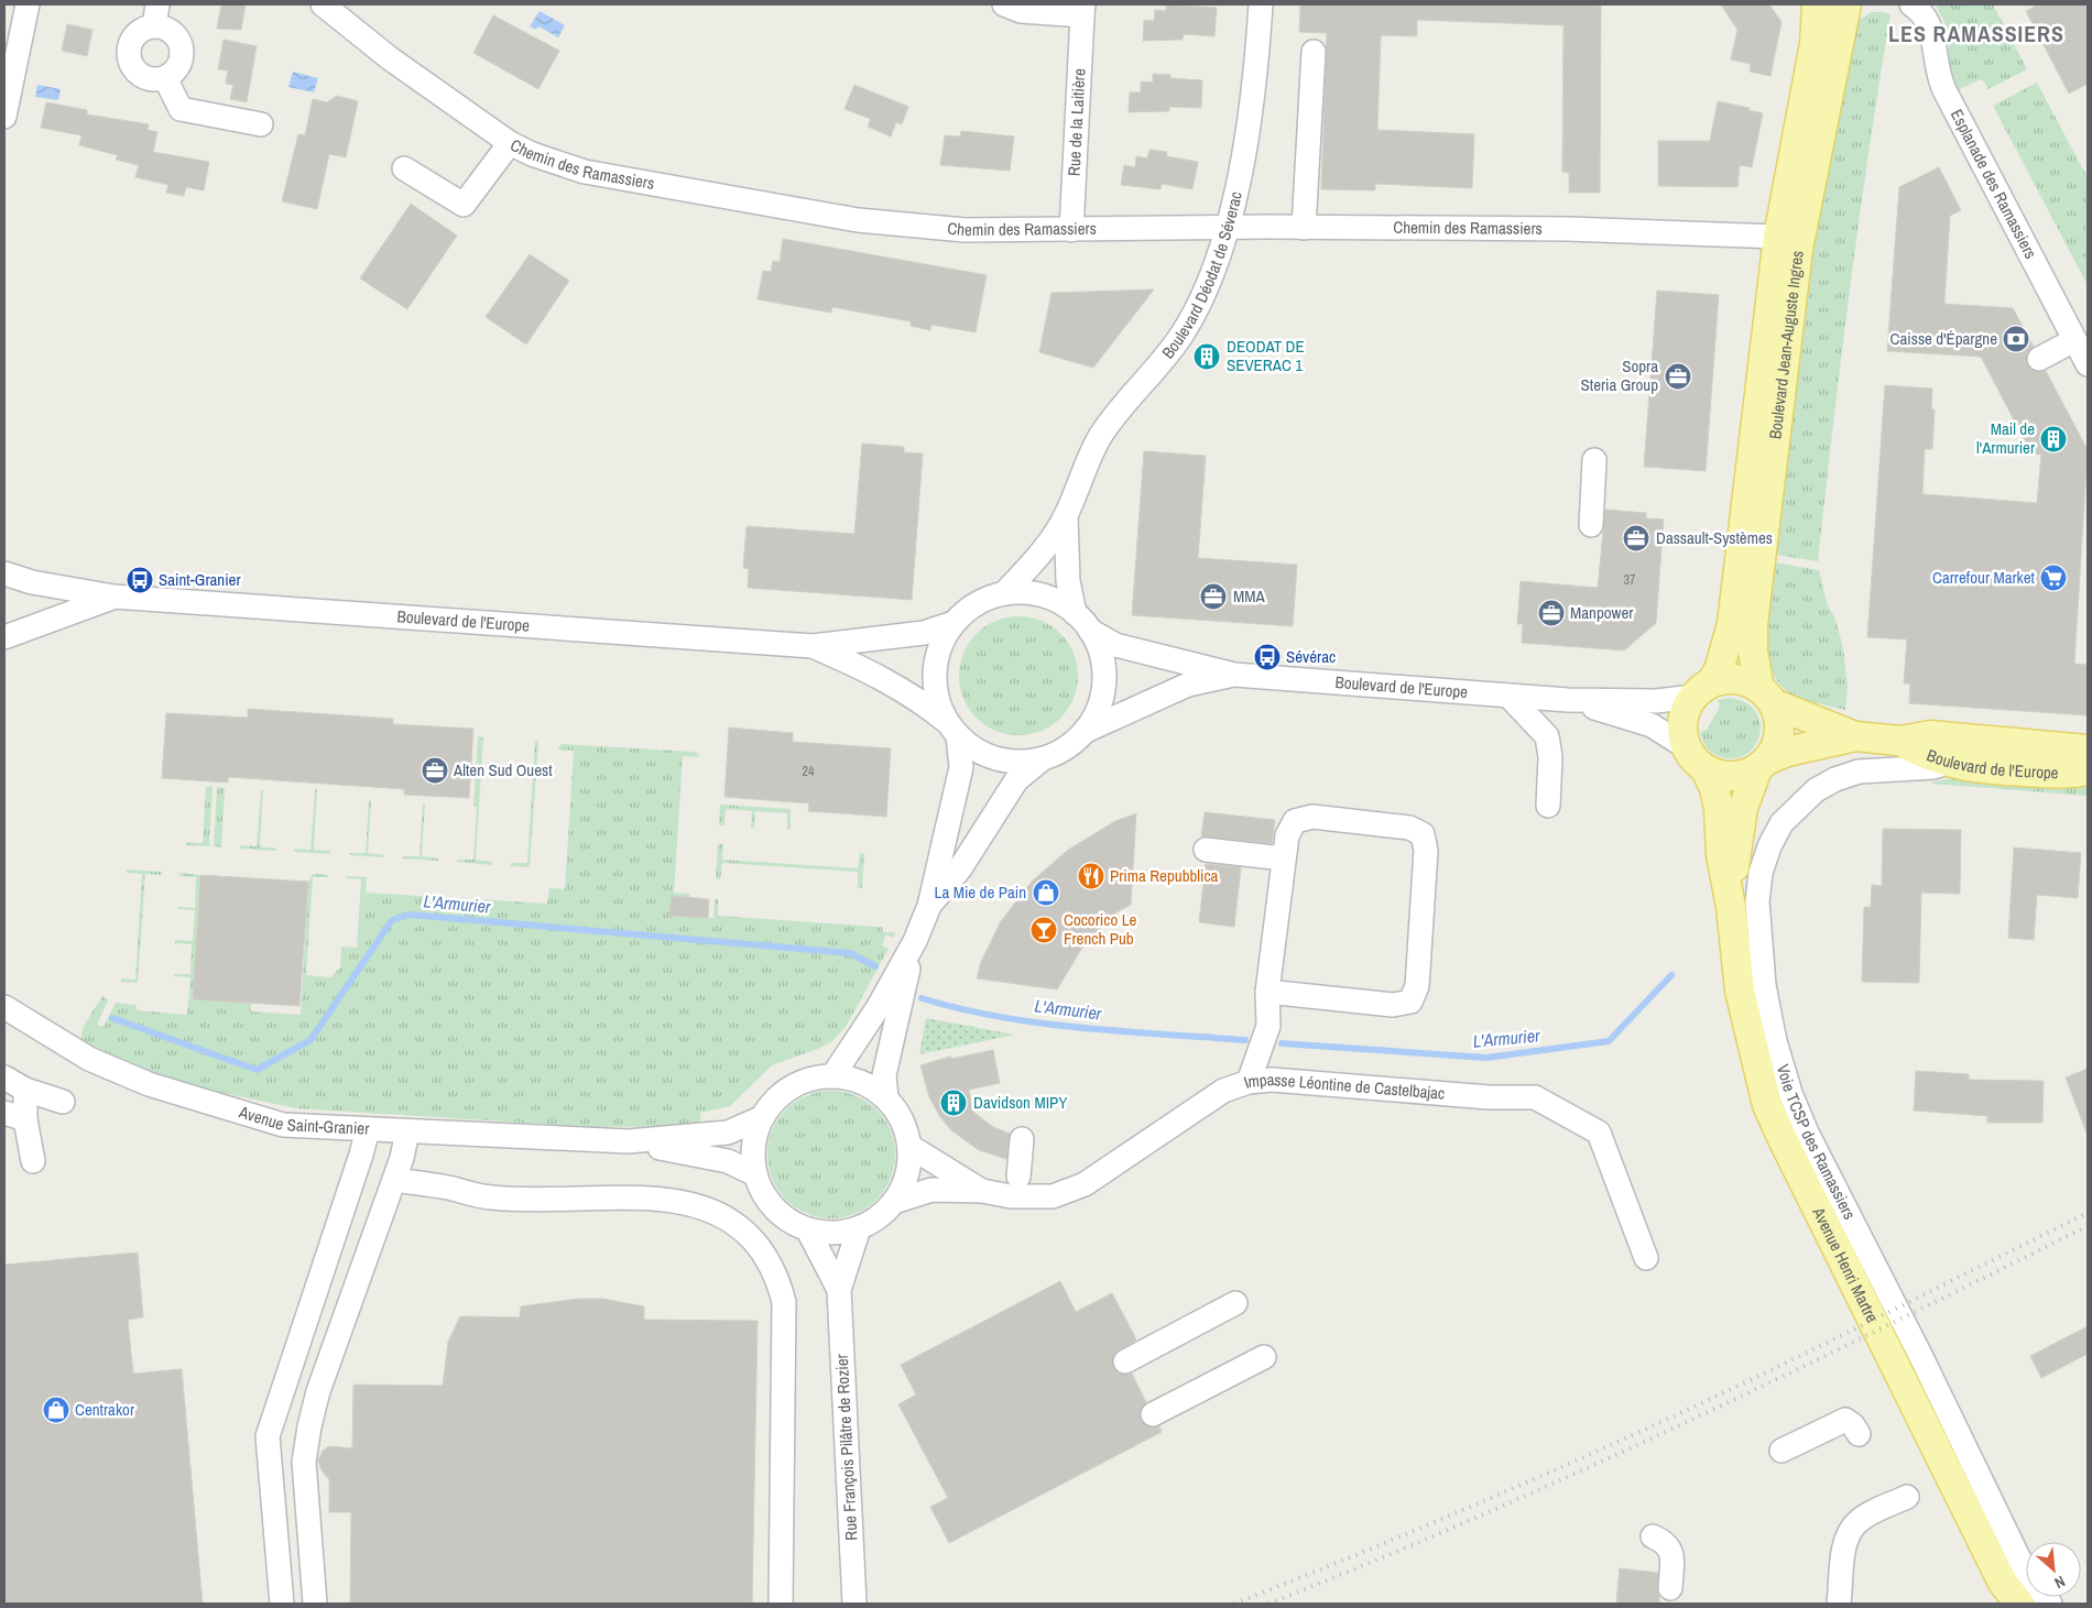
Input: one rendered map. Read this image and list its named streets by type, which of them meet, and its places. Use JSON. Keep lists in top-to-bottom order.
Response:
{
  "streets": {
    "main road": ["Boulevard Jean-Auguste Ingres", "Boulevard de l'Europe", "Avenue Henri Martre"],
    "street": [
      "Rue de la Laitière",
      "Chemin des Ramassiers",
      "Esplanade des Ramassiers",
      "Boulevard Déodat de Séverac",
      "Impasse Léontine de Castelbajac",
      "Avenue Saint-Granier",
      "Voie TCSP des Ramassiers",
      "Rue François Pilâtre de Rozier"
    ]
  },
  "crossings": [
    ["Rue de la Laitière", "Chemin des Ramassiers"],
    ["Chemin des Ramassiers", "Boulevard Déodat de Séverac"],
    ["Chemin des Ramassiers", "Boulevard Jean-Auguste Ingres"],
    ["Boulevard Déodat de Séverac", "Boulevard de l'Europe"],
    ["Boulevard Jean-Auguste Ingres", "Boulevard de l'Europe"],
    ["Boulevard Jean-Auguste Ingres", "Avenue Henri Martre"],
    ["Boulevard de l'Europe", "Voie TCSP des Ramassiers"],
    ["Boulevard de l'Europe", "Avenue Henri Martre"],
    ["Impasse Léontine de Castelbajac", "Avenue Saint-Granier"],
    ["Impasse Léontine de Castelbajac", "Rue François Pilâtre de Rozier"],
    ["Avenue Saint-Granier", "Rue François Pilâtre de Rozier"]
  ],
  "districts": ["LES RAMASSIERS"],
  "water": ["L'Armurier"],
  "places": {
    "bank": ["Caisse d'Épargne"],
    "building": ["DEODAT DE SEVERAC 1", "Mail de l'Armurier", "Davidson MIPY"],
    "office": [
      "Sopra Steria Group",
      "Dassault-Systèmes",
      "MMA",
      "Manpower",
      "Alten Sud Ouest"
    ],
    "supermarket": ["Carrefour Market"],
    "bus stop": ["Saint-Granier", "Sévérac"],
    "restaurant": ["Prima Repubblica"],
    "shop": ["La Mie de Pain", "Centrakor"],
    "bar": ["Cocorico Le French Pub"]
  },
  "house_numbers": ["37", "24"],
  "north": "bottom right"
}
